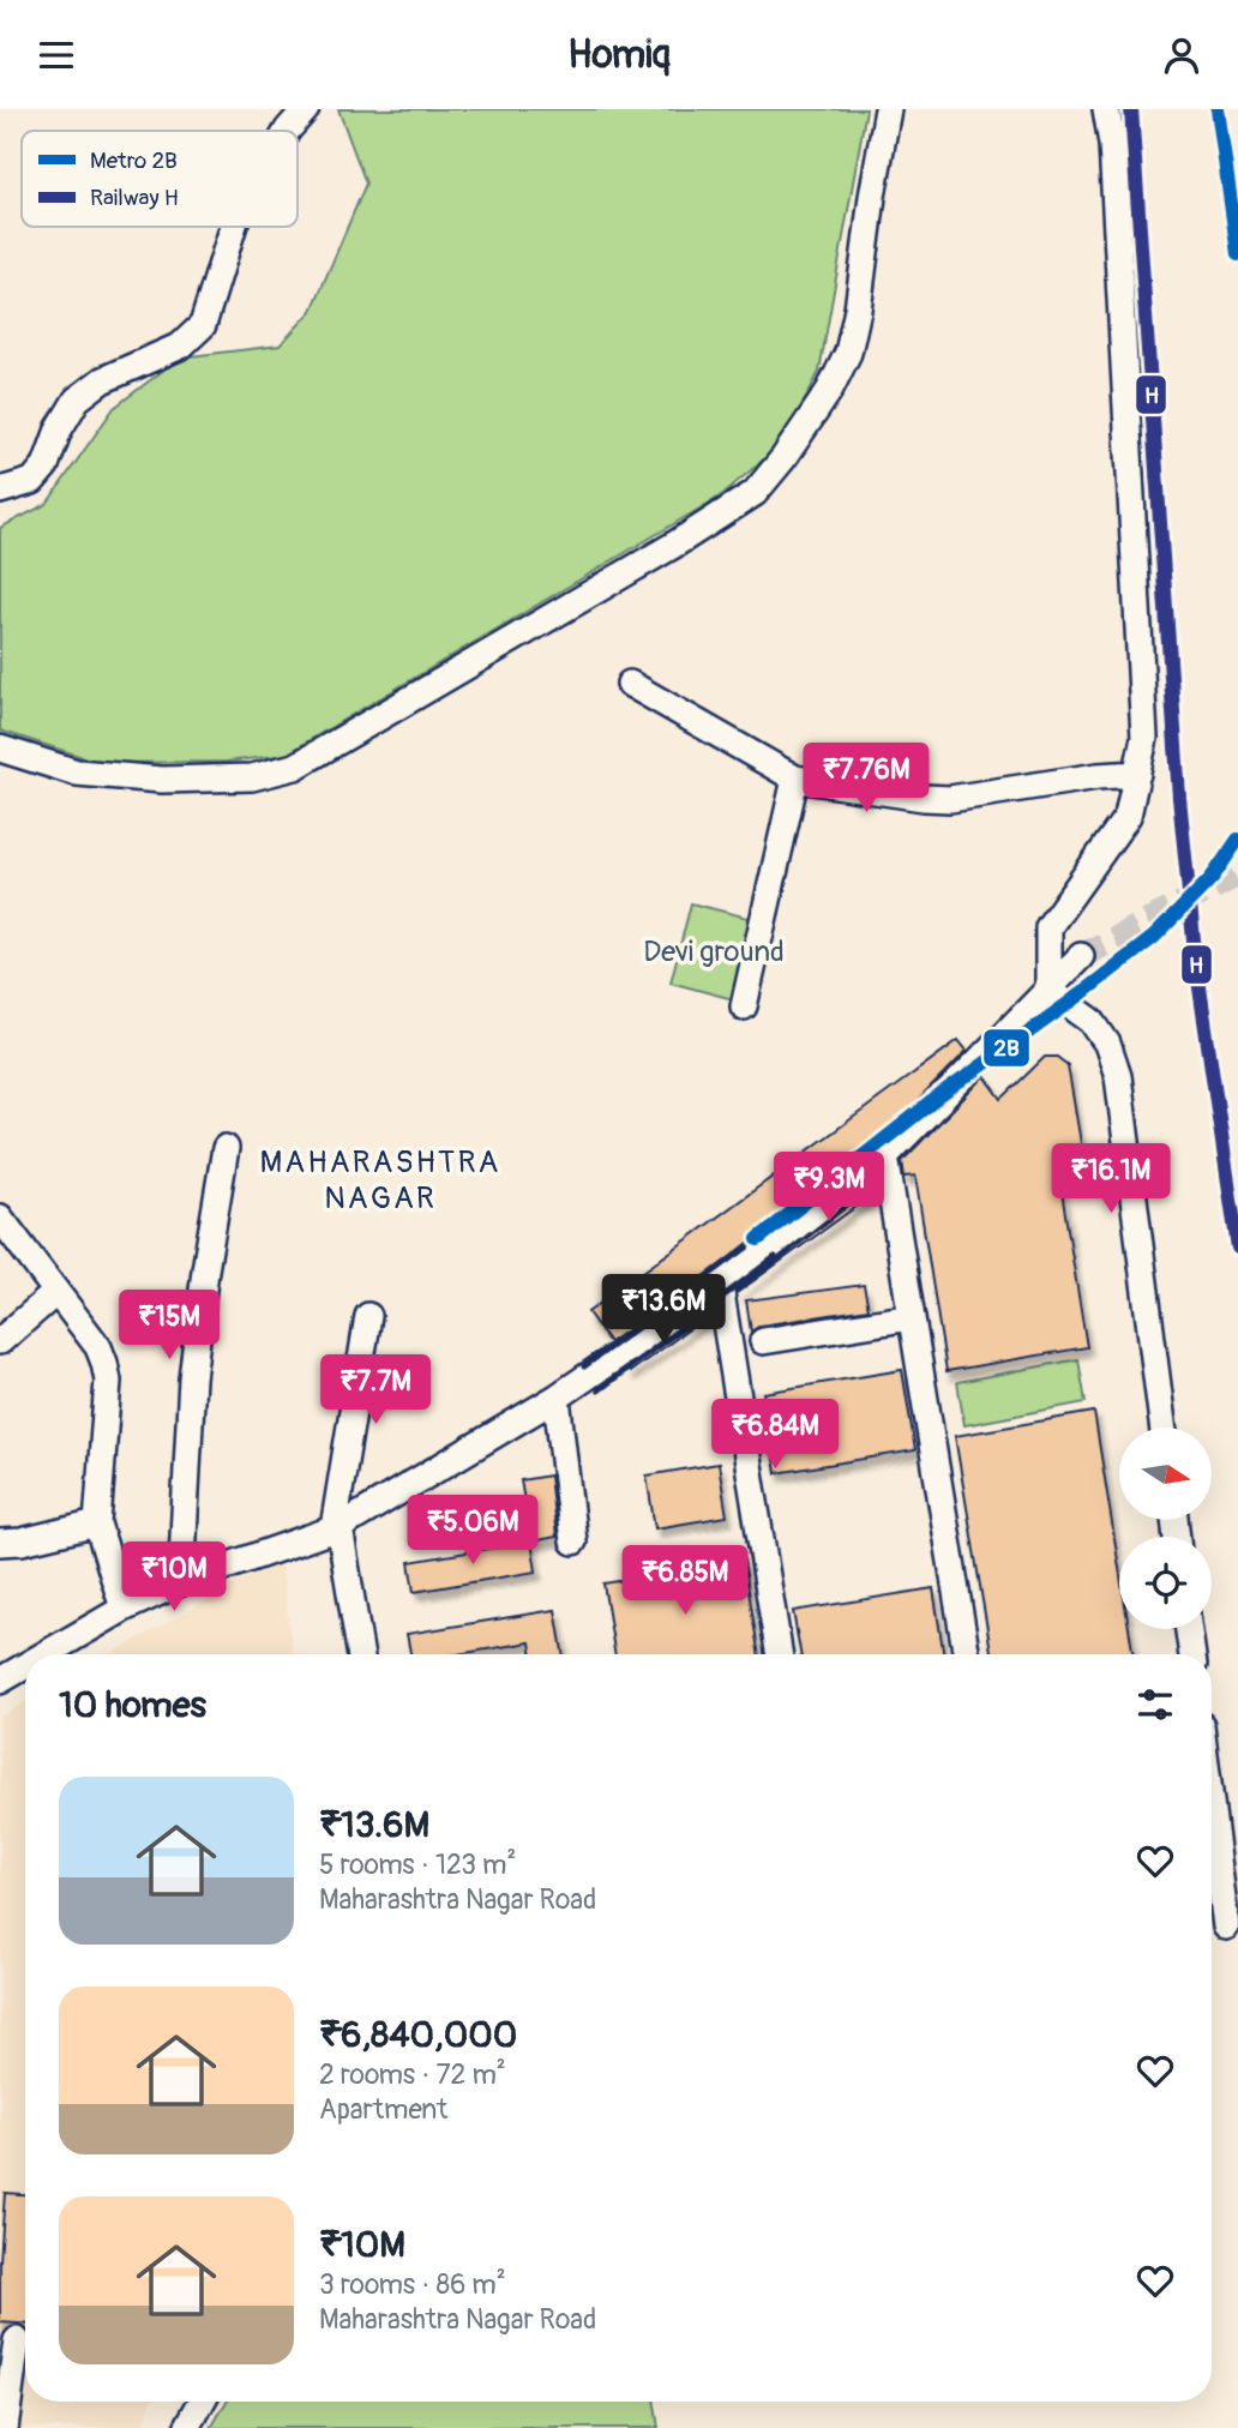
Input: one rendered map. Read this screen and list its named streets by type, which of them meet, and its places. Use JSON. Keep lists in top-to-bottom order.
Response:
{
  "districts": ["MAHARASHTRA NAGAR"],
  "parks": ["Devi ground"],
  "lines": ["metro line 2B", "rail line H"],
  "legend": ["Metro 2B", "Railway H"],
  "north": "right",
  "page": {
    "header": "Homiq",
    "price": [
      "₹7.76M",
      "₹16.1M",
      "₹9.3M",
      "₹13.6M",
      "₹15M",
      "₹7.7M",
      "₹6.84M",
      "₹5.06M",
      "₹10M",
      "₹6.85M"
    ],
    "heading": "10 homes",
    "list": [
      {
        "name": "₹13.6M",
        "note": "5 rooms · 123 m² · Maharashtra Nagar Road"
      },
      {
        "name": "₹6,840,000",
        "note": "2 rooms · 72 m² · Apartment"
      },
      {
        "name": "₹10M",
        "note": "3 rooms · 86 m² · Maharashtra Nagar Road"
      }
    ]
  }
}
